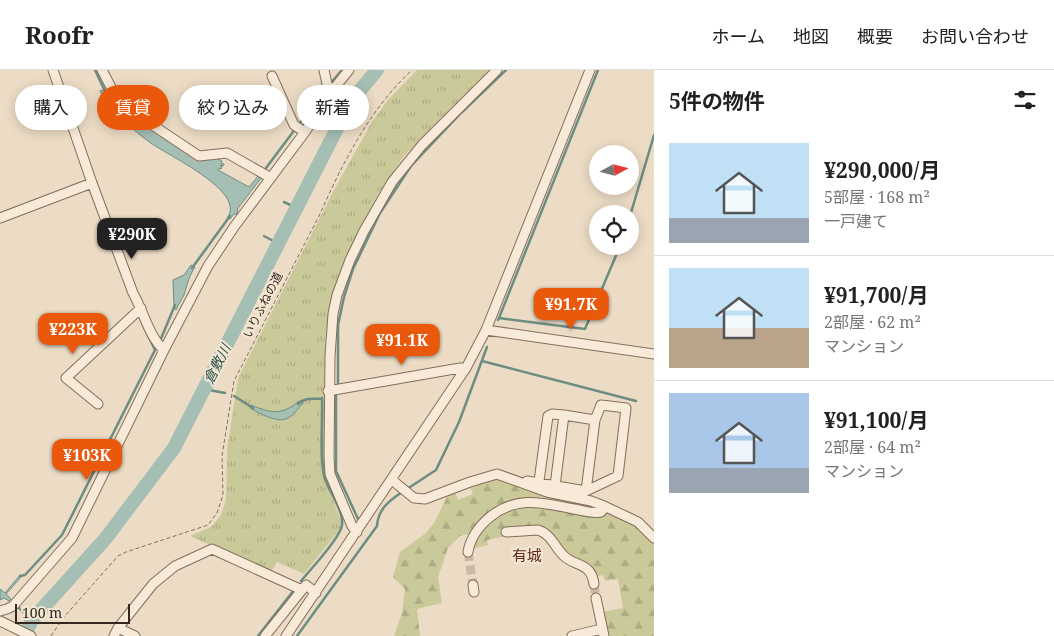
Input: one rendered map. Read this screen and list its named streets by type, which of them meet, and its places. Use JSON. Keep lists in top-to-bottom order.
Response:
{
  "streets": {
    "path": ["いりふねの道"]
  },
  "districts": ["有城"],
  "water": ["倉敷川"],
  "scale_bar": "100 m",
  "north": "right",
  "page": {
    "header": "Roofr",
    "nav": [
      "ホーム",
      "地図",
      "概要",
      "お問い合わせ"
    ],
    "heading": "5件の物件",
    "chip": [
      "購入",
      "賃貸",
      "絞り込み",
      "新着"
    ],
    "list": [
      {
        "name": "¥290,000/月",
        "note": "5部屋 · 168 m² · 一戸建て"
      },
      {
        "name": "¥91,700/月",
        "note": "2部屋 · 62 m² · マンション"
      },
      {
        "name": "¥91,100/月",
        "note": "2部屋 · 64 m² · マンション"
      }
    ],
    "price": [
      "¥290K",
      "¥91.7K",
      "¥223K",
      "¥91.1K",
      "¥103K"
    ],
    "scale": "100 m"
  }
}
